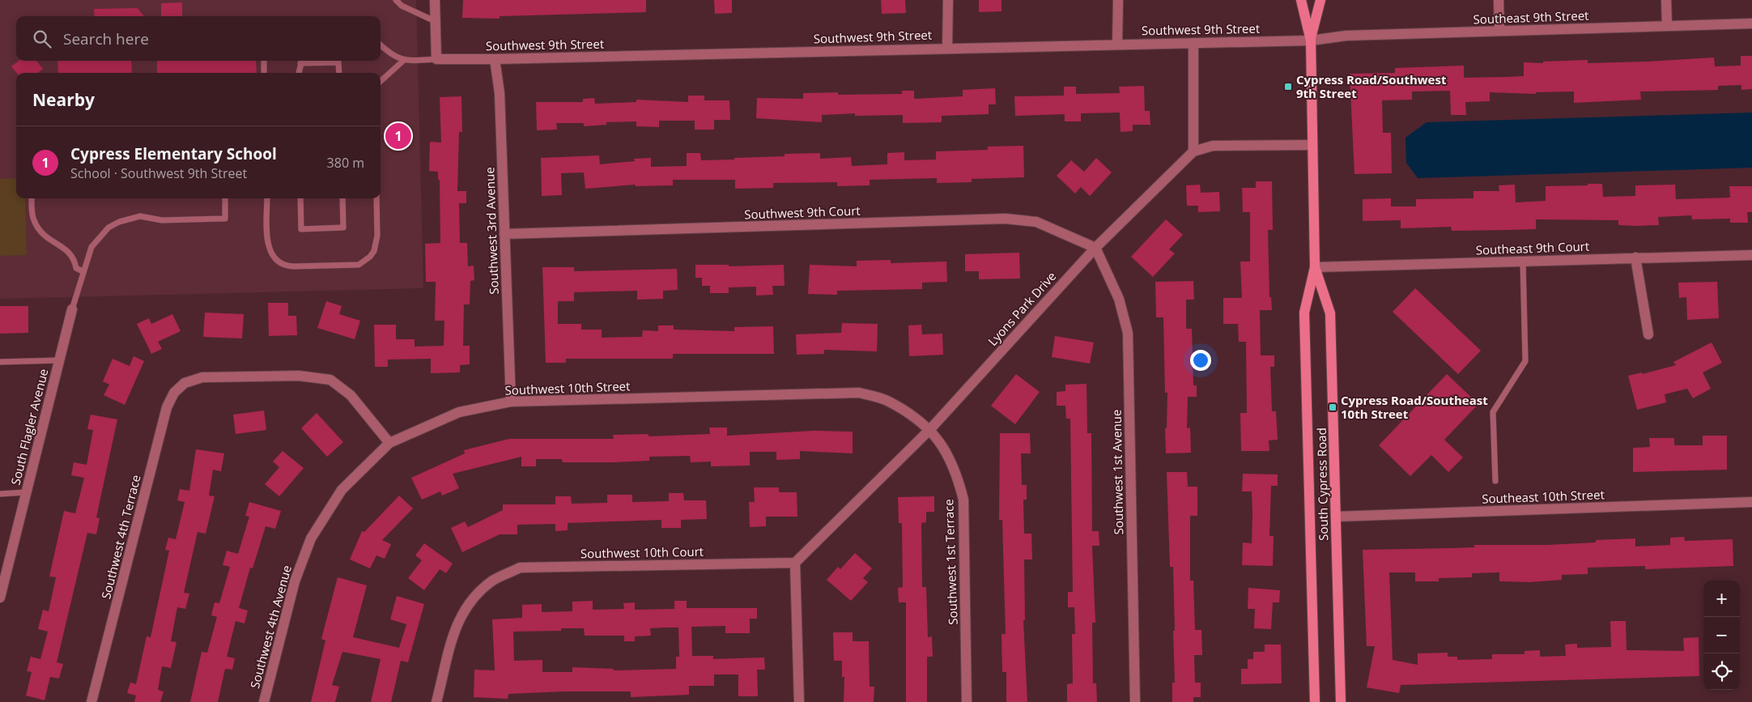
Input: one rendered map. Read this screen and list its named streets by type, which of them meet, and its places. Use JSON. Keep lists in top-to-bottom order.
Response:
{
  "streets": {
    "street": [
      "Southeast 9th Street",
      "Southwest 9th Street",
      "Southwest 9th Court",
      "Southwest 3rd Avenue",
      "Southeast 9th Court",
      "Lyons Park Drive",
      "Southwest 10th Street",
      "South Flagler Avenue",
      "Southwest 1st Avenue",
      "South Cypress Road",
      "Southeast 10th Street",
      "Southwest 4th Terrace",
      "Southwest 10th Court",
      "Southwest 1st Terrace",
      "Southwest 4th Avenue"
    ]
  },
  "crossings": [
    ["Southeast 9th Street", "Southwest 9th Street"],
    ["Southeast 9th Street", "South Cypress Road"],
    ["Southwest 9th Street", "Southwest 3rd Avenue"],
    ["Southwest 9th Street", "South Cypress Road"],
    ["Southwest 9th Court", "Southwest 3rd Avenue"],
    ["Southwest 9th Court", "Lyons Park Drive"],
    ["Southwest 9th Court", "Southwest 1st Avenue"],
    ["Southwest 3rd Avenue", "Southwest 10th Street"],
    ["Southeast 9th Court", "South Cypress Road"],
    ["Lyons Park Drive", "Southwest 10th Street"],
    ["Lyons Park Drive", "Southwest 1st Avenue"],
    ["Lyons Park Drive", "Southwest 10th Court"],
    ["Lyons Park Drive", "Southwest 1st Terrace"],
    ["Southwest 10th Street", "Southwest 4th Terrace"],
    ["Southwest 10th Street", "Southwest 1st Terrace"],
    ["Southwest 10th Street", "Southwest 4th Avenue"],
    ["South Cypress Road", "Southeast 10th Street"],
    ["Southwest 4th Terrace", "Southwest 4th Avenue"]
  ],
  "places": {
    "transit": ["Cypress Road/Southwest 9th Street", "Cypress Road/Southeast 10th Street"]
  },
  "page": {
    "search": "Search here",
    "heading": "Nearby",
    "pins": "1",
    "list": [
      {
        "mark": "1",
        "name": "Cypress Elementary School",
        "note": "School · Southwest 9th Street",
        "value": "380 m"
      }
    ],
    "map_buttons": ["+", "−"]
  }
}
